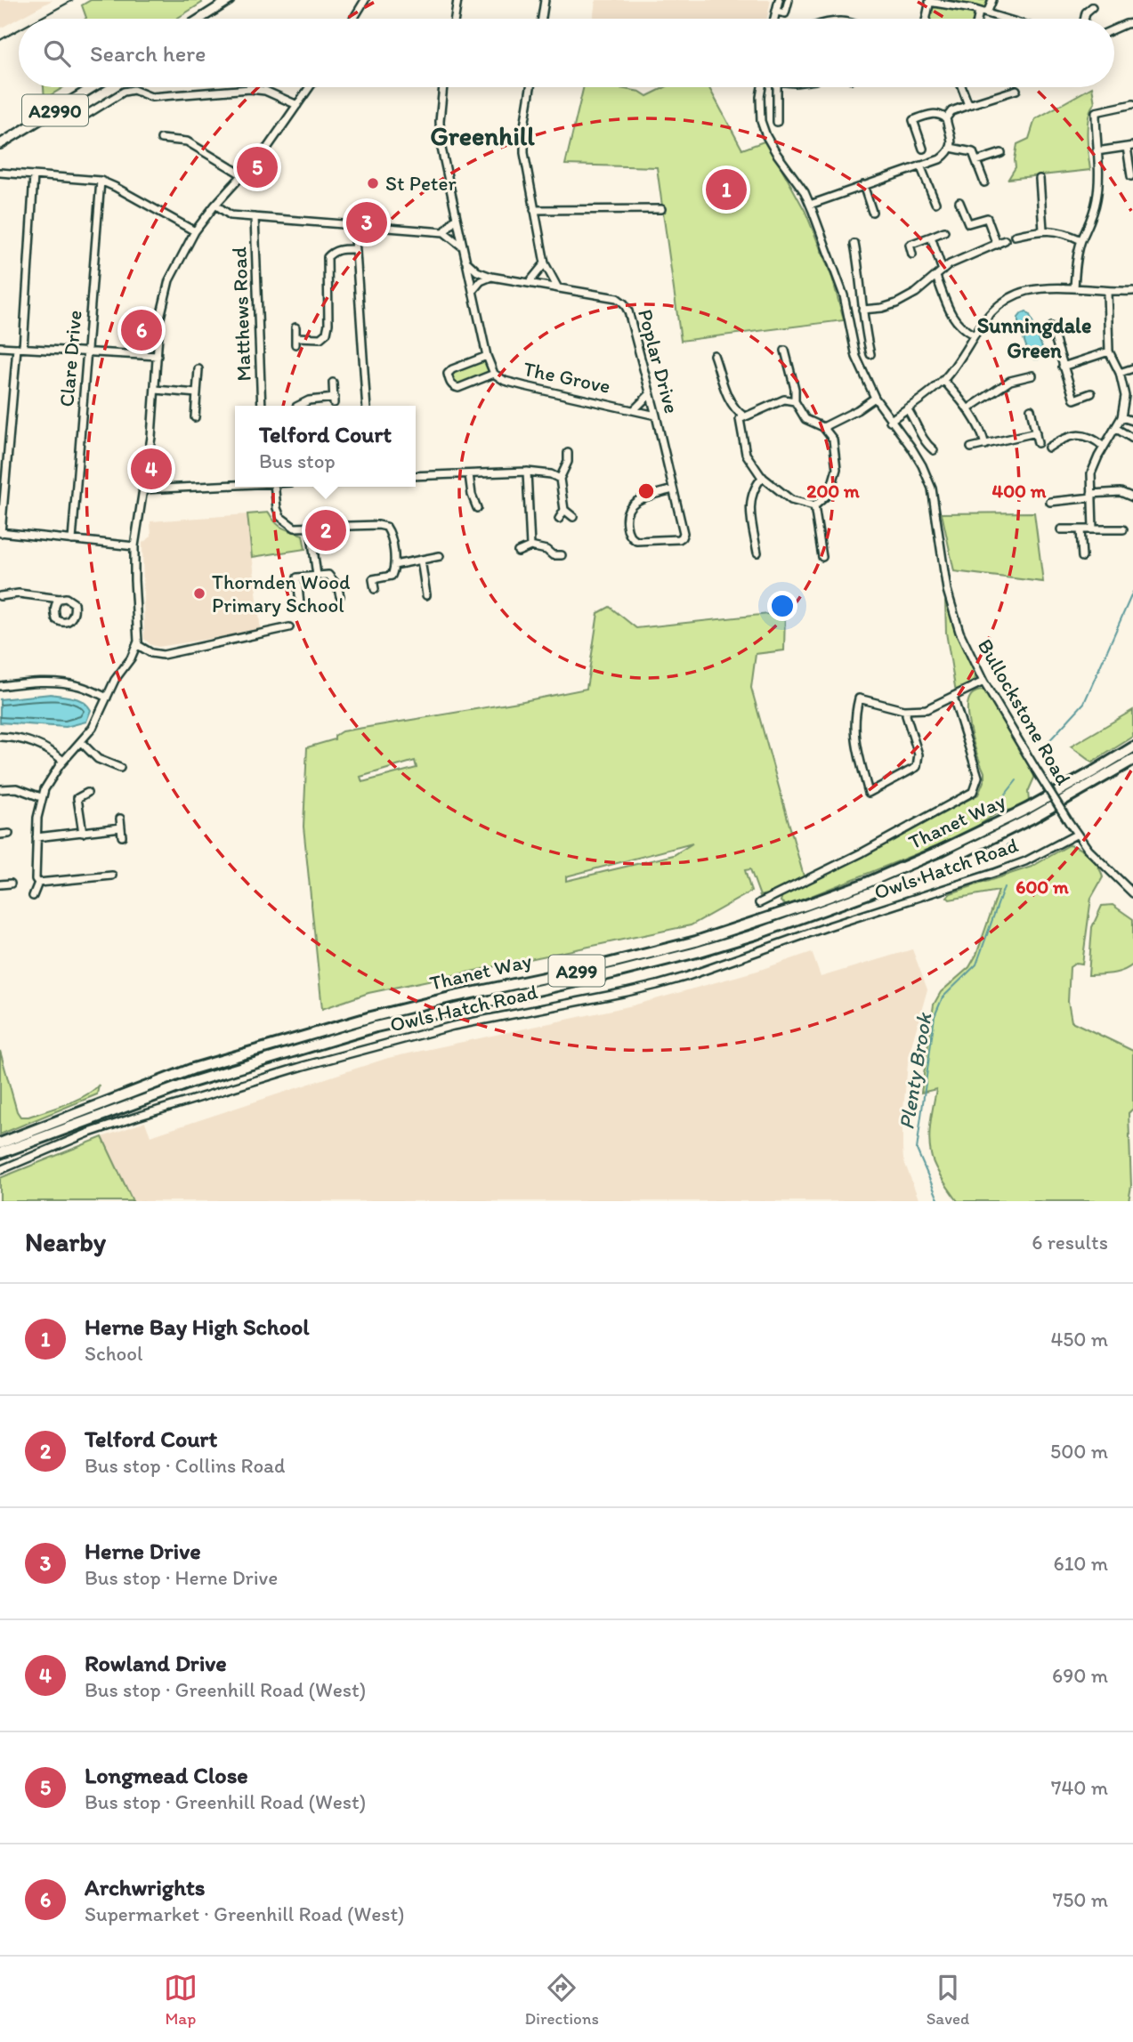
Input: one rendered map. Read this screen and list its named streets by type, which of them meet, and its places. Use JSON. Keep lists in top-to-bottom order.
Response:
{
  "streets": {
    "highway": ["Thanet Way", "A299"],
    "main road": ["A2990"],
    "street": [
      "Matthews Road",
      "Clare Drive",
      "Poplar Drive",
      "The Grove",
      "Bullockstone Road",
      "Owls Hatch Road"
    ]
  },
  "crossings": [
    ["Poplar Drive", "The Grove"],
    ["Bullockstone Road", "Owls Hatch Road"]
  ],
  "districts": ["Greenhill", "Sunningdale Green"],
  "water": ["Plenty Brook"],
  "places": ["St Peter", "Thornden Wood Primary School"],
  "page": {
    "search": "Search here",
    "pins": [
      "5",
      "1",
      "3",
      "6",
      "4",
      "2"
    ],
    "popup": ["Telford Court", "Bus stop"],
    "heading": ["Nearby", "6 results"],
    "list": [
      {
        "mark": "1",
        "name": "Herne Bay High School",
        "note": "School",
        "value": "450 m"
      },
      {
        "mark": "2",
        "name": "Telford Court",
        "note": "Bus stop · Collins Road",
        "value": "500 m"
      },
      {
        "mark": "3",
        "name": "Herne Drive",
        "note": "Bus stop · Herne Drive",
        "value": "610 m"
      },
      {
        "mark": "4",
        "name": "Rowland Drive",
        "note": "Bus stop · Greenhill Road (West)",
        "value": "690 m"
      },
      {
        "mark": "5",
        "name": "Longmead Close",
        "note": "Bus stop · Greenhill Road (West)",
        "value": "740 m"
      },
      {
        "mark": "6",
        "name": "Archwrights",
        "note": "Supermarket · Greenhill Road (West)",
        "value": "750 m"
      }
    ],
    "nav": ["Map", "Directions", "Saved"]
  },
  "rings": ["200 m", "400 m", "600 m"]
}
